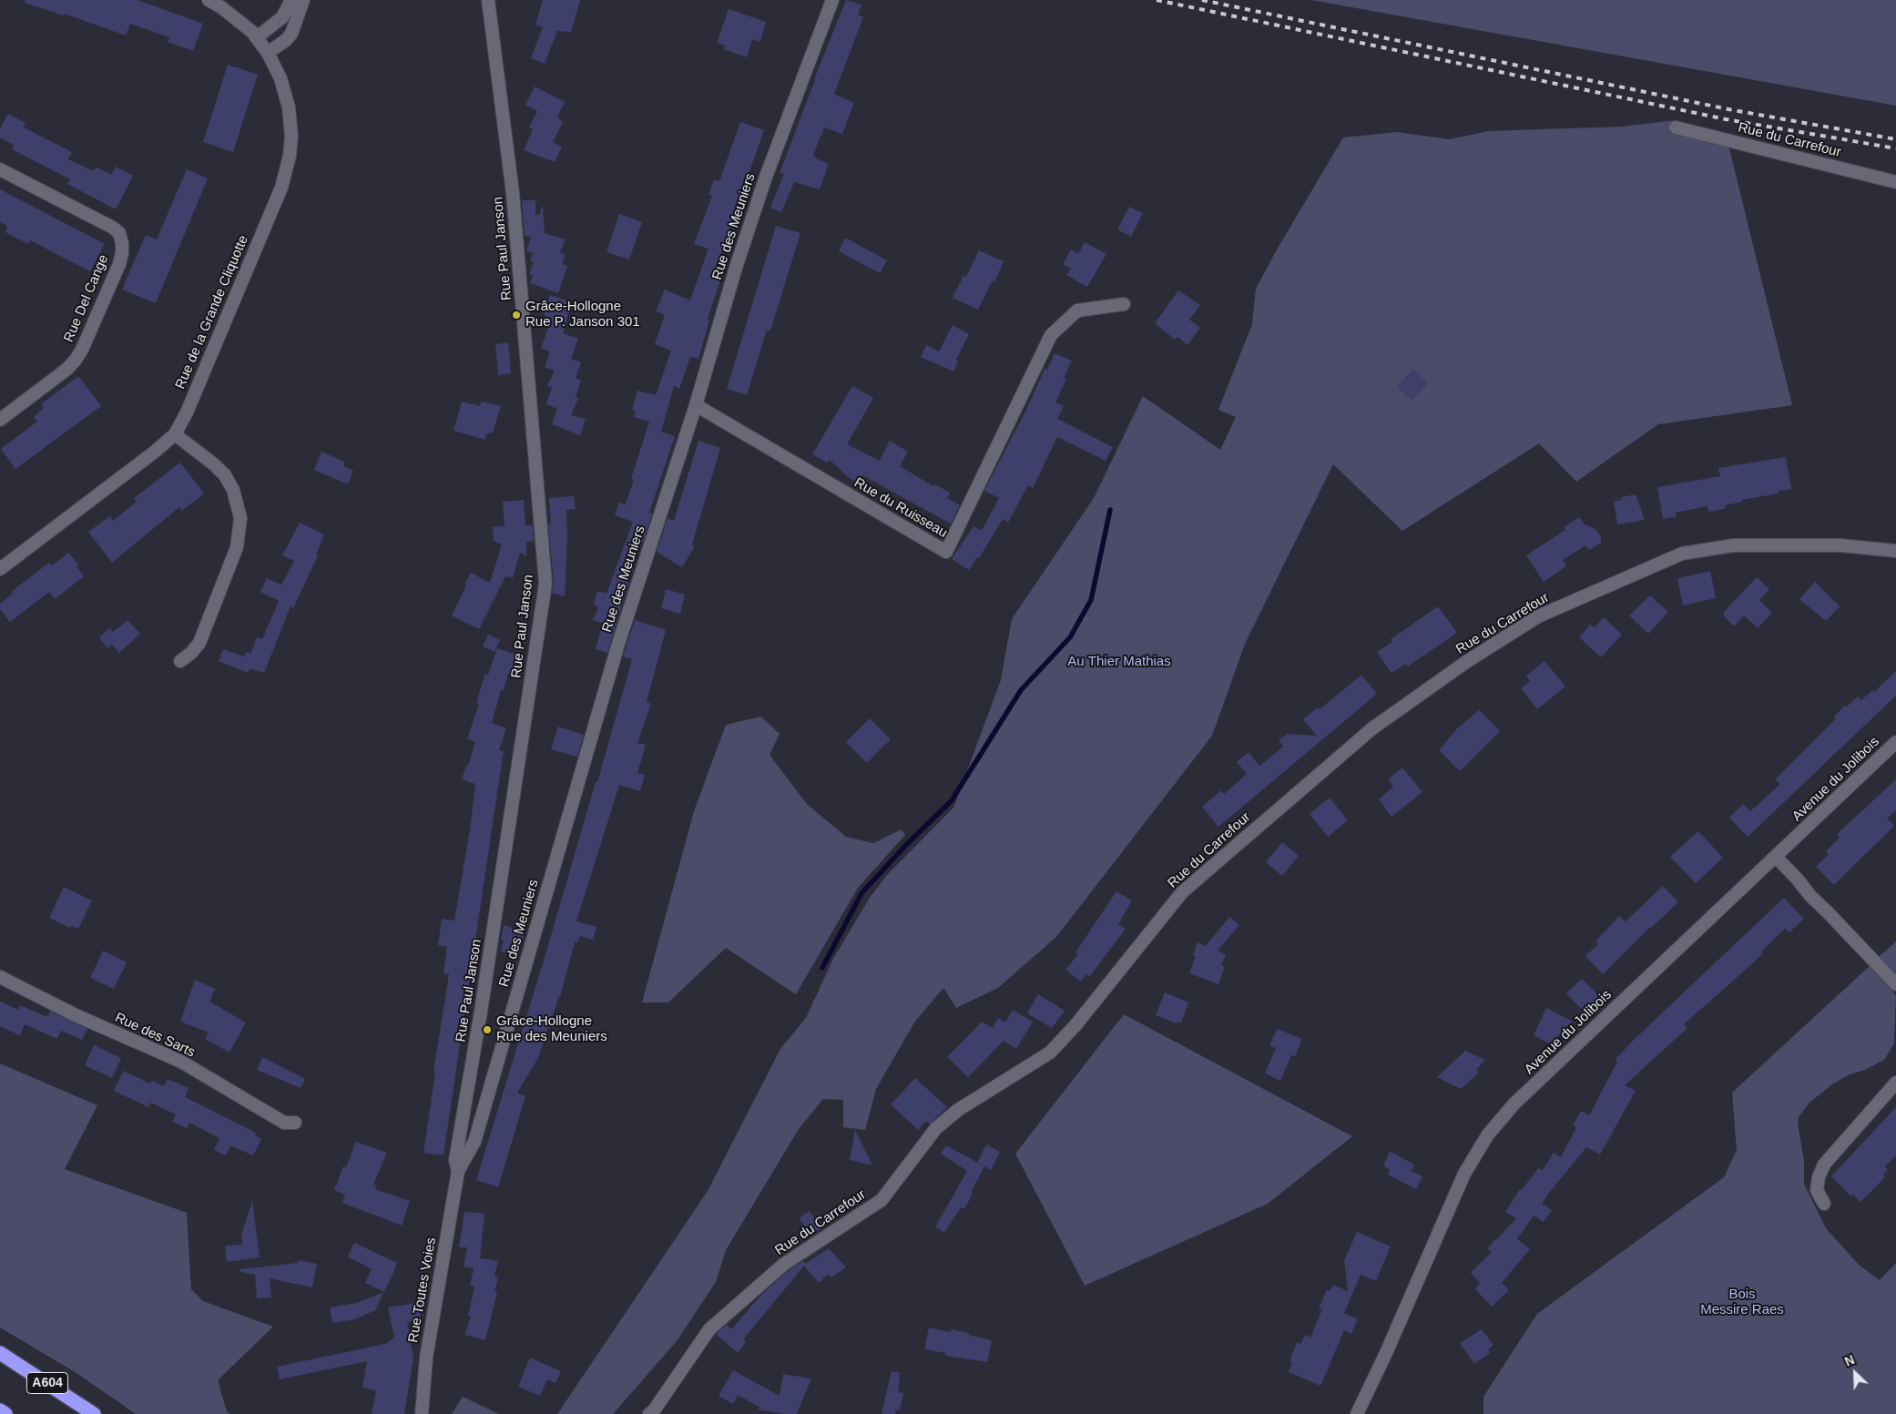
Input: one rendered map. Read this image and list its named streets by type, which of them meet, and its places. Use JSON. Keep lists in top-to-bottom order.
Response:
{
  "streets": {
    "highway": ["A604"],
    "street": [
      "Rue du Carrefour",
      "Rue des Meuniers",
      "Rue Paul Janson",
      "Rue Del Cange",
      "Rue de la Grande Cliquotte",
      "Rue du Ruisseau",
      "Avenue du Jolibois",
      "Rue des Sarts",
      "Rue Toutes Voies"
    ]
  },
  "crossings": [
    ["Rue des Meuniers", "Rue Paul Janson"],
    ["Rue des Meuniers", "Rue du Ruisseau"],
    ["Rue des Meuniers", "Rue Toutes Voies"],
    ["Rue Paul Janson", "Rue Toutes Voies"]
  ],
  "parks": ["Au Thier Mathias", "Bois Messire Raes"],
  "places": ["Grâce-Hollogne Rue P. Janson 301", "Grâce-Hollogne Rue des Meuniers"],
  "north": "top left"
}
